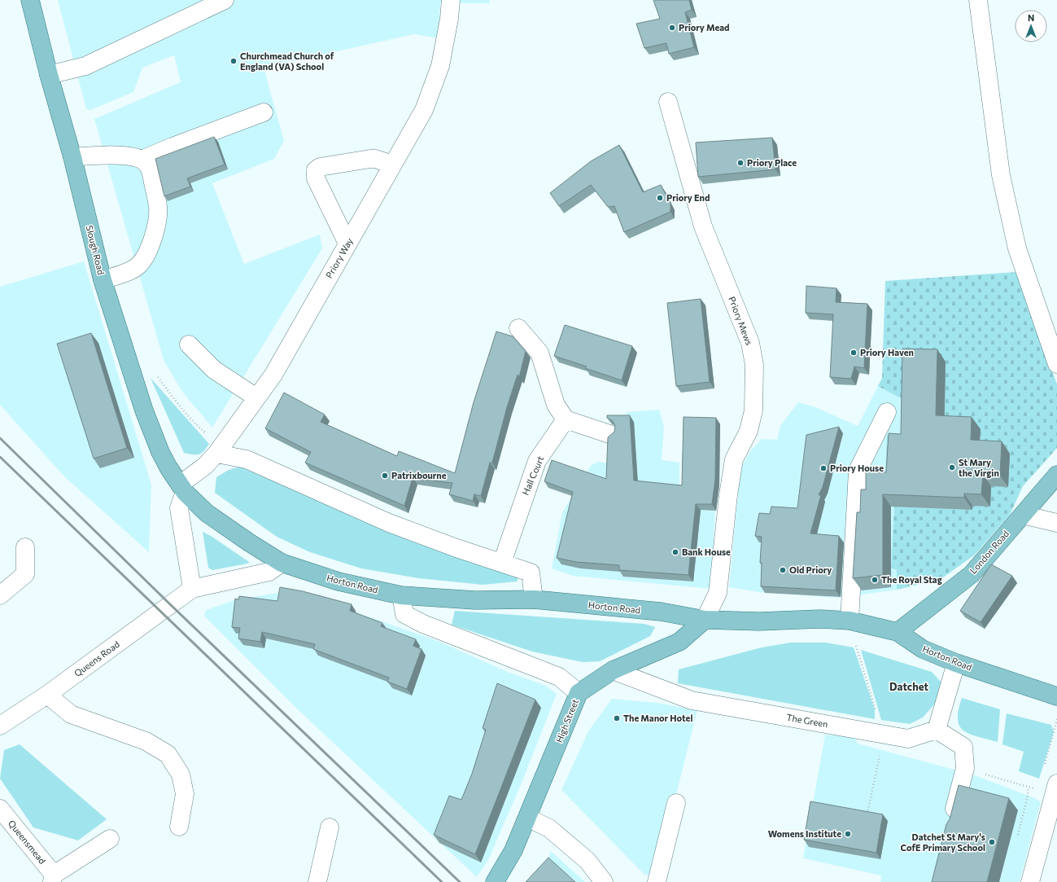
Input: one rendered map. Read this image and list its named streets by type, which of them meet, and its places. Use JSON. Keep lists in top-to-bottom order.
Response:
{
  "streets": {
    "main road": [
      "Slough Road",
      "London Road",
      "Horton Road",
      "High Street"
    ],
    "street": [
      "Priory Way",
      "Priory Mews",
      "Hall Court",
      "Queens Road",
      "The Green",
      "Queensmead"
    ]
  },
  "crossings": [
    ["Slough Road", "Priory Way"],
    ["Slough Road", "Horton Road"],
    ["Priory Way", "Horton Road"],
    ["Priory Mews", "Horton Road"],
    ["Priory Mews", "High Street"],
    ["London Road", "Horton Road"],
    ["Horton Road", "Queens Road"],
    ["Horton Road", "High Street"],
    ["High Street", "The Green"]
  ],
  "districts": ["Datchet"],
  "places": [
    "Priory Mead",
    "Churchmead Church of England (VA) School",
    "Priory Place",
    "Priory End",
    "Priory Haven",
    "St Mary the Virgin",
    "Priory House",
    "Patrixbourne",
    "Bank House",
    "Old Priory",
    "The Royal Stag",
    "The Manor Hotel",
    "Womens Institute",
    "Datchet St Mary's CofE Primary School"
  ],
  "north": "top"
}
